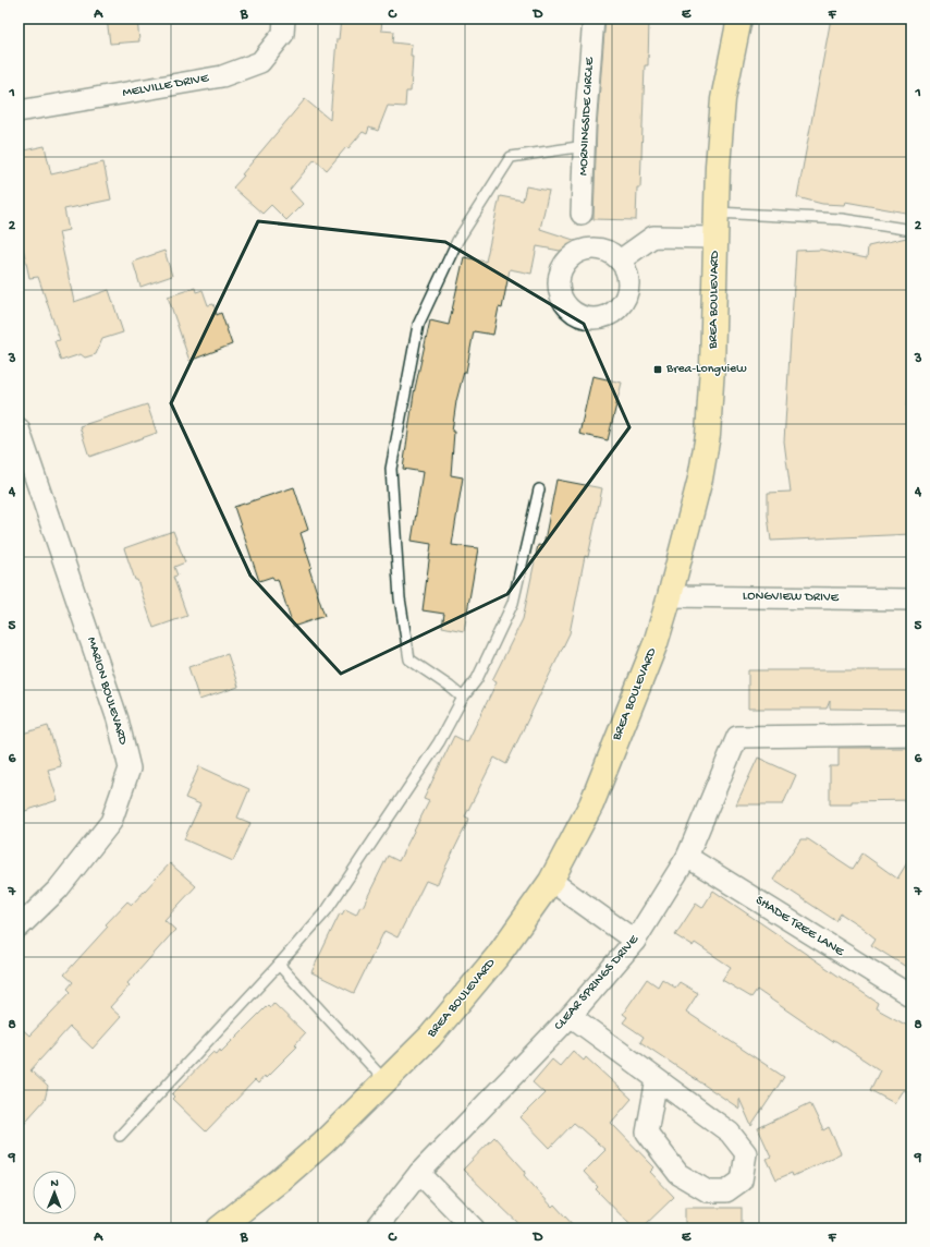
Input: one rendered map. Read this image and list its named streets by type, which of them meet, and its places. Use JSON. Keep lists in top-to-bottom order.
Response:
{
  "streets": {
    "main road": ["BREA BOULEVARD"],
    "street": [
      "MELVILLE DRIVE",
      "MORNINGSIDE CIRCLE",
      "LONGVIEW DRIVE",
      "MARION BOULEVARD",
      "SHADE TREE LANE",
      "CLEAR SPRINGS DRIVE"
    ]
  },
  "crossings": [
    ["BREA BOULEVARD", "LONGVIEW DRIVE"],
    ["SHADE TREE LANE", "CLEAR SPRINGS DRIVE"]
  ],
  "places": {
    "transit": ["Brea-Longview"]
  },
  "north": "top",
  "grid": {
    "columns": [
      "A",
      "B",
      "C",
      "D",
      "E",
      "F"
    ],
    "rows": [
      "1",
      "2",
      "3",
      "4",
      "5",
      "6",
      "7",
      "8",
      "9"
    ]
  }
}
